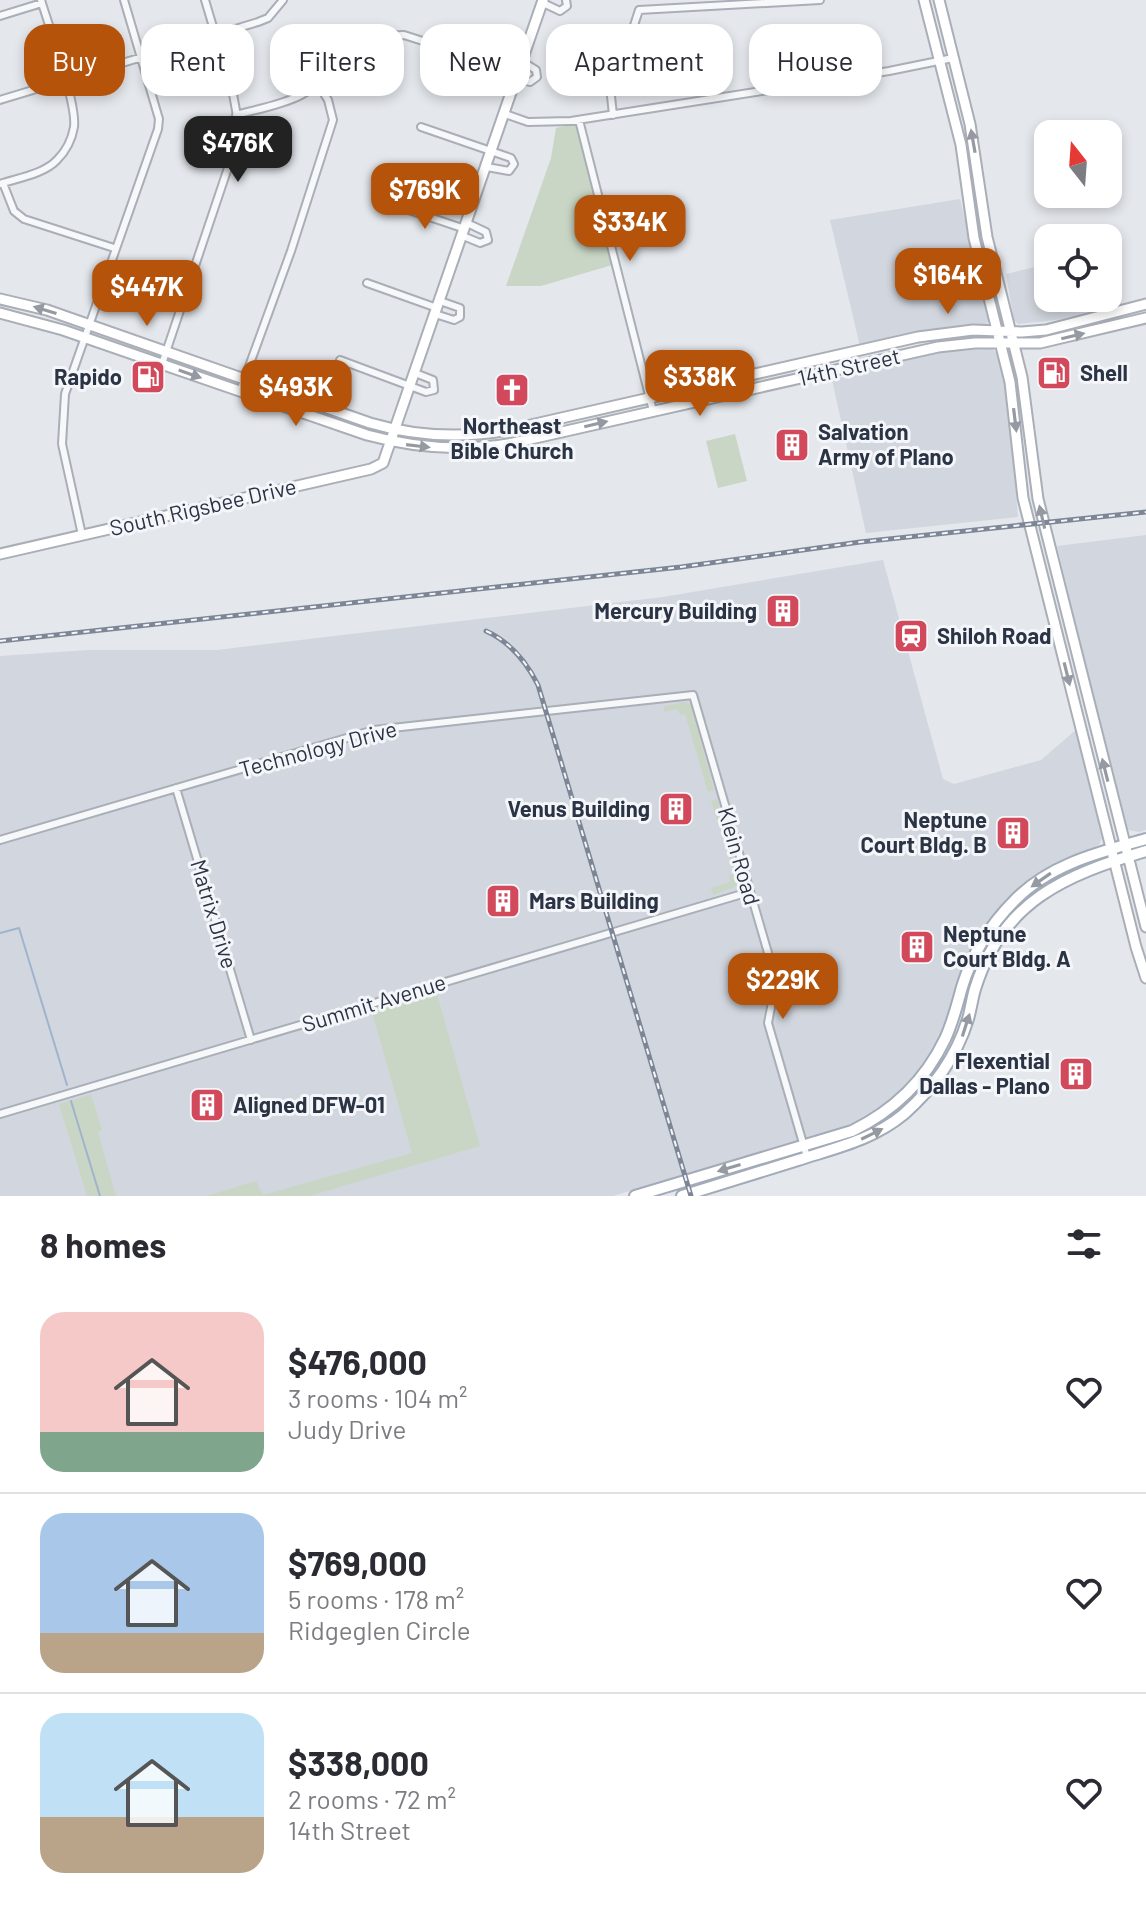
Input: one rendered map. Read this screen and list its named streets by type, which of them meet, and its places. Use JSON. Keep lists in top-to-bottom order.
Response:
{
  "streets": {
    "main road": ["14th Street", "South Rigsbee Drive"],
    "street": [
      "Technology Drive",
      "Klein Road",
      "Matrix Drive",
      "Summit Avenue"
    ]
  },
  "crossings": [
    ["14th Street", "South Rigsbee Drive"],
    ["Technology Drive", "Klein Road"],
    ["Technology Drive", "Matrix Drive"],
    ["Klein Road", "Summit Avenue"],
    ["Matrix Drive", "Summit Avenue"]
  ],
  "places": {
    "fuel station": ["Shell", "Rapido"],
    "church": ["Northeast Bible Church"],
    "building": [
      "Salvation Army of Plano",
      "Mercury Building",
      "Venus Building",
      "Neptune Court Bldg. B",
      "Mars Building",
      "Neptune Court Bldg. A",
      "Flexential Dallas - Plano",
      "Aligned DFW-01"
    ],
    "station": ["Shiloh Road"]
  },
  "north": "top",
  "page": {
    "chip": [
      "Buy",
      "Rent",
      "Filters",
      "New",
      "Apartment",
      "House"
    ],
    "price": [
      "$476K",
      "$769K",
      "$334K",
      "$164K",
      "$447K",
      "$338K",
      "$493K",
      "$229K"
    ],
    "heading": "8 homes",
    "list": [
      {
        "name": "$476,000",
        "note": "3 rooms · 104 m² · Judy Drive"
      },
      {
        "name": "$769,000",
        "note": "5 rooms · 178 m² · Ridgeglen Circle"
      },
      {
        "name": "$338,000",
        "note": "2 rooms · 72 m² · 14th Street"
      }
    ]
  }
}
